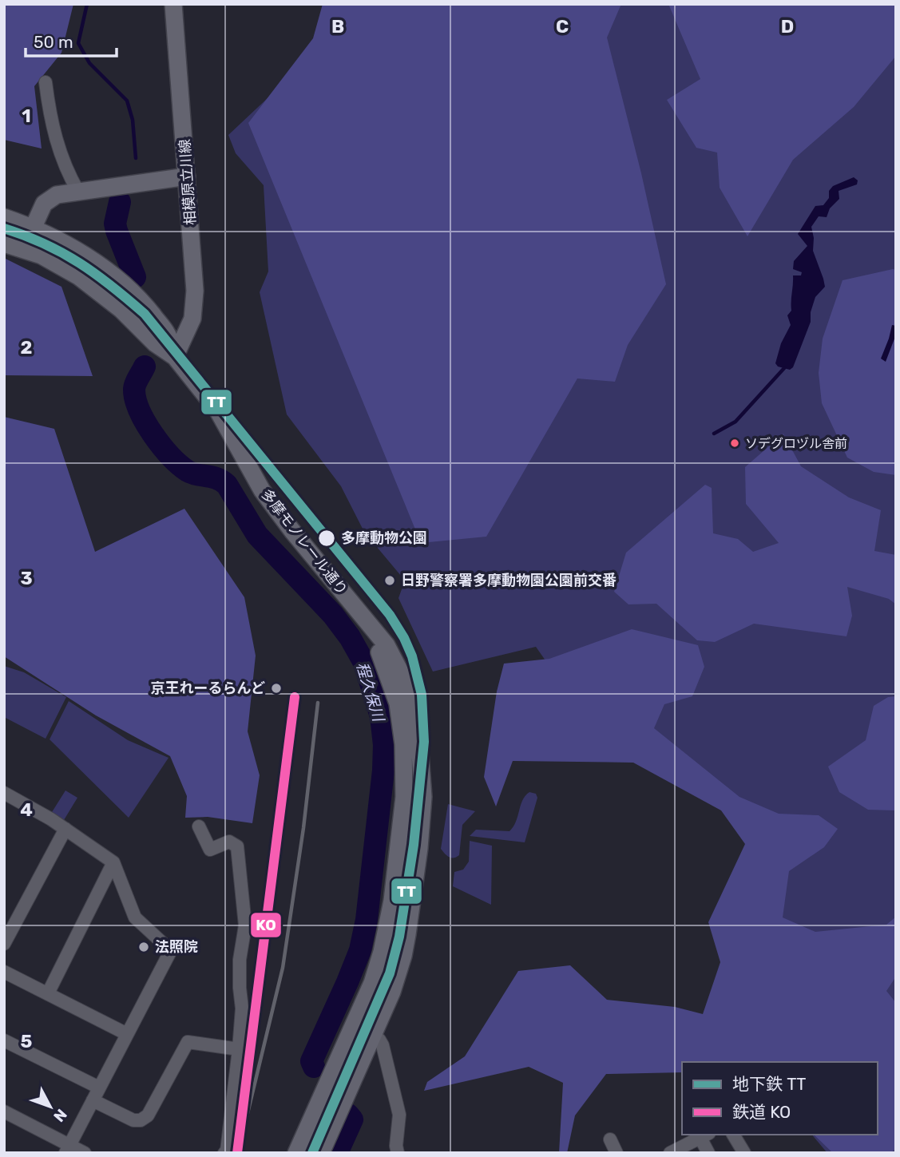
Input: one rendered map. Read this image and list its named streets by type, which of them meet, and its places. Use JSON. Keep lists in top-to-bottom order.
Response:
{
  "streets": {
    "main road": ["相模原立川線", "多摩モノレール通り"]
  },
  "crossings": [
    ["相模原立川線", "多摩モノレール通り"]
  ],
  "water": ["程久保川"],
  "places": [
    "ソデグロヅル舎前",
    "多摩動物公園",
    "日野警察署多摩動物園公園前交番",
    "京王れーるらんど",
    "法照院"
  ],
  "lines": ["metro line TT", "rail line KO"],
  "legend": ["地下鉄 TT", "鉄道 KO"],
  "scale_bar": "50 m",
  "north": "bottom right",
  "grid": {
    "columns": ["B", "C", "D"],
    "rows": [
      "1",
      "2",
      "3",
      "4",
      "5"
    ]
  }
}
